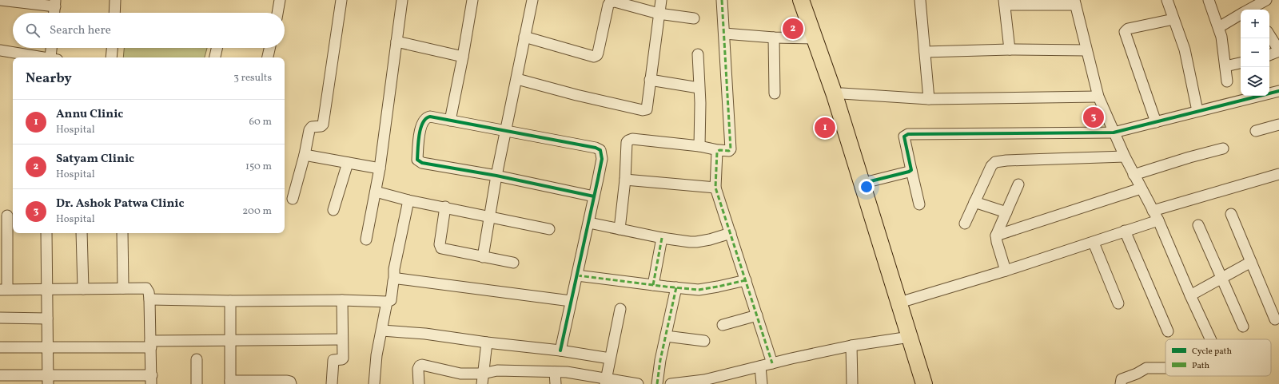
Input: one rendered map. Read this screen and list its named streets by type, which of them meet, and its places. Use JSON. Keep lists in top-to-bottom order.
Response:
{
  "legend": ["Cycle path", "Path"],
  "page": {
    "map_buttons": ["+", "−"],
    "search": "Search here",
    "pins": ["2", "3", "1"],
    "heading": ["Nearby", "3 results"],
    "list": [
      {
        "mark": "1",
        "name": "Annu Clinic",
        "note": "Hospital",
        "value": "60 m"
      },
      {
        "mark": "2",
        "name": "Satyam Clinic",
        "note": "Hospital",
        "value": "150 m"
      },
      {
        "mark": "3",
        "name": "Dr. Ashok Patwa Clinic",
        "note": "Hospital",
        "value": "200 m"
      }
    ]
  }
}
